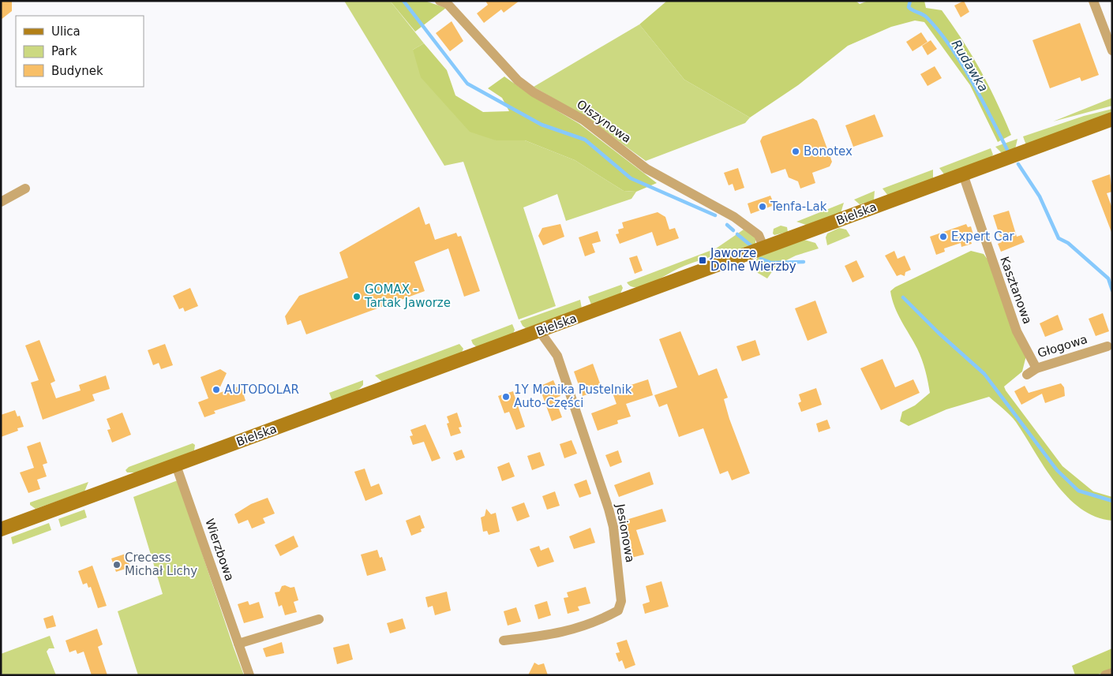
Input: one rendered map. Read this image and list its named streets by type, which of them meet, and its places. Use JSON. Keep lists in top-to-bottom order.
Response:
{
  "streets": {
    "main road": ["Bielska"],
    "street": [
      "Olszynowa",
      "Kasztanowa",
      "Głogowa",
      "Jesionowa",
      "Wierzbowa"
    ]
  },
  "crossings": [
    ["Olszynowa", "Bielska"],
    ["Bielska", "Kasztanowa"],
    ["Bielska", "Jesionowa"],
    ["Bielska", "Wierzbowa"],
    ["Kasztanowa", "Głogowa"]
  ],
  "water": ["Rudawka"],
  "places": {
    "other": [
      "Bonotex",
      "Tenfa-Lak",
      "Expert Car",
      "GOMAX - Tartak Jaworze",
      "AUTODOLAR",
      "1Y Monika Pustelnik Auto-Części",
      "Crecess Michał Lichy"
    ],
    "transit": ["Jaworze Dolne Wierzby"]
  },
  "legend": ["Ulica", "Park", "Budynek"]
}
